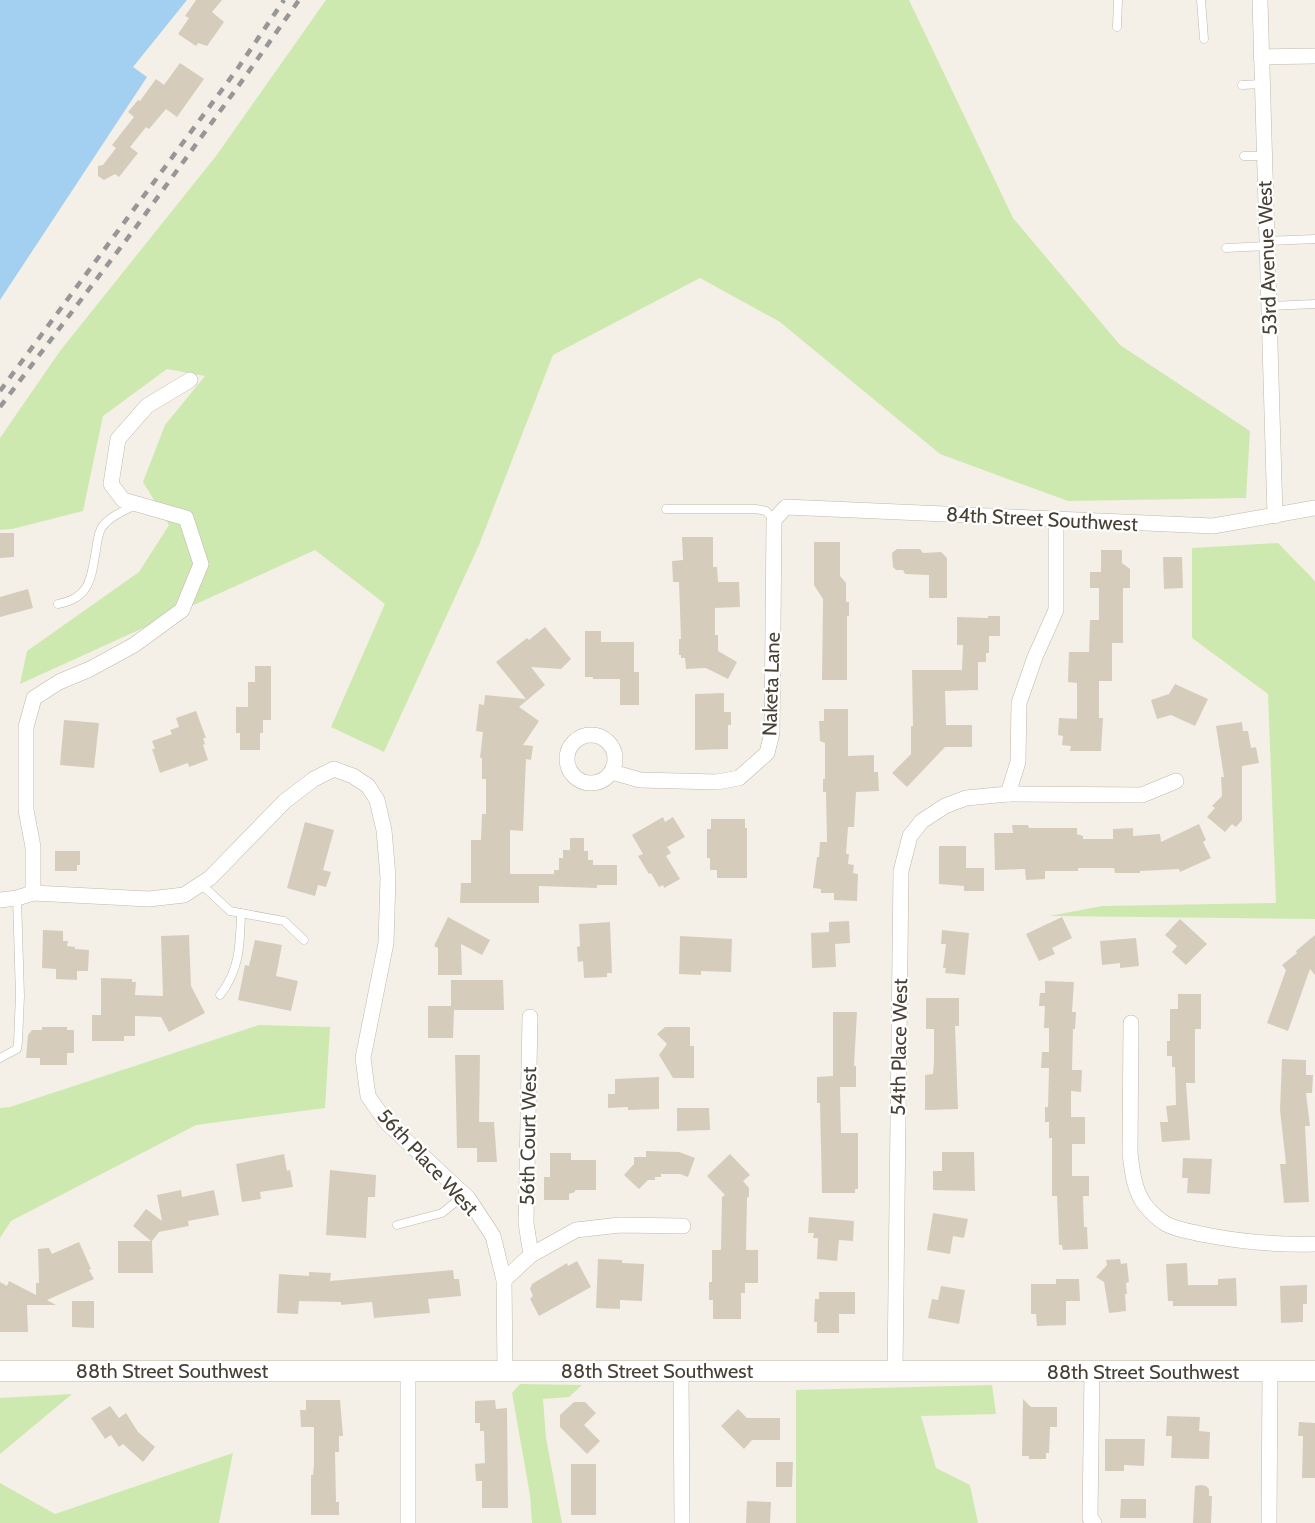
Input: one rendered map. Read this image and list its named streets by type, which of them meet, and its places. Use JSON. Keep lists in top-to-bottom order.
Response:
{
  "streets": {
    "street": [
      "53rd Avenue West",
      "84th Street Southwest",
      "Naketa Lane",
      "54th Place West",
      "56th Court West",
      "56th Place West",
      "88th Street Southwest"
    ]
  },
  "crossings": [
    ["53rd Avenue West", "84th Street Southwest"],
    ["84th Street Southwest", "Naketa Lane"],
    ["54th Place West", "88th Street Southwest"],
    ["56th Place West", "88th Street Southwest"]
  ]
}
